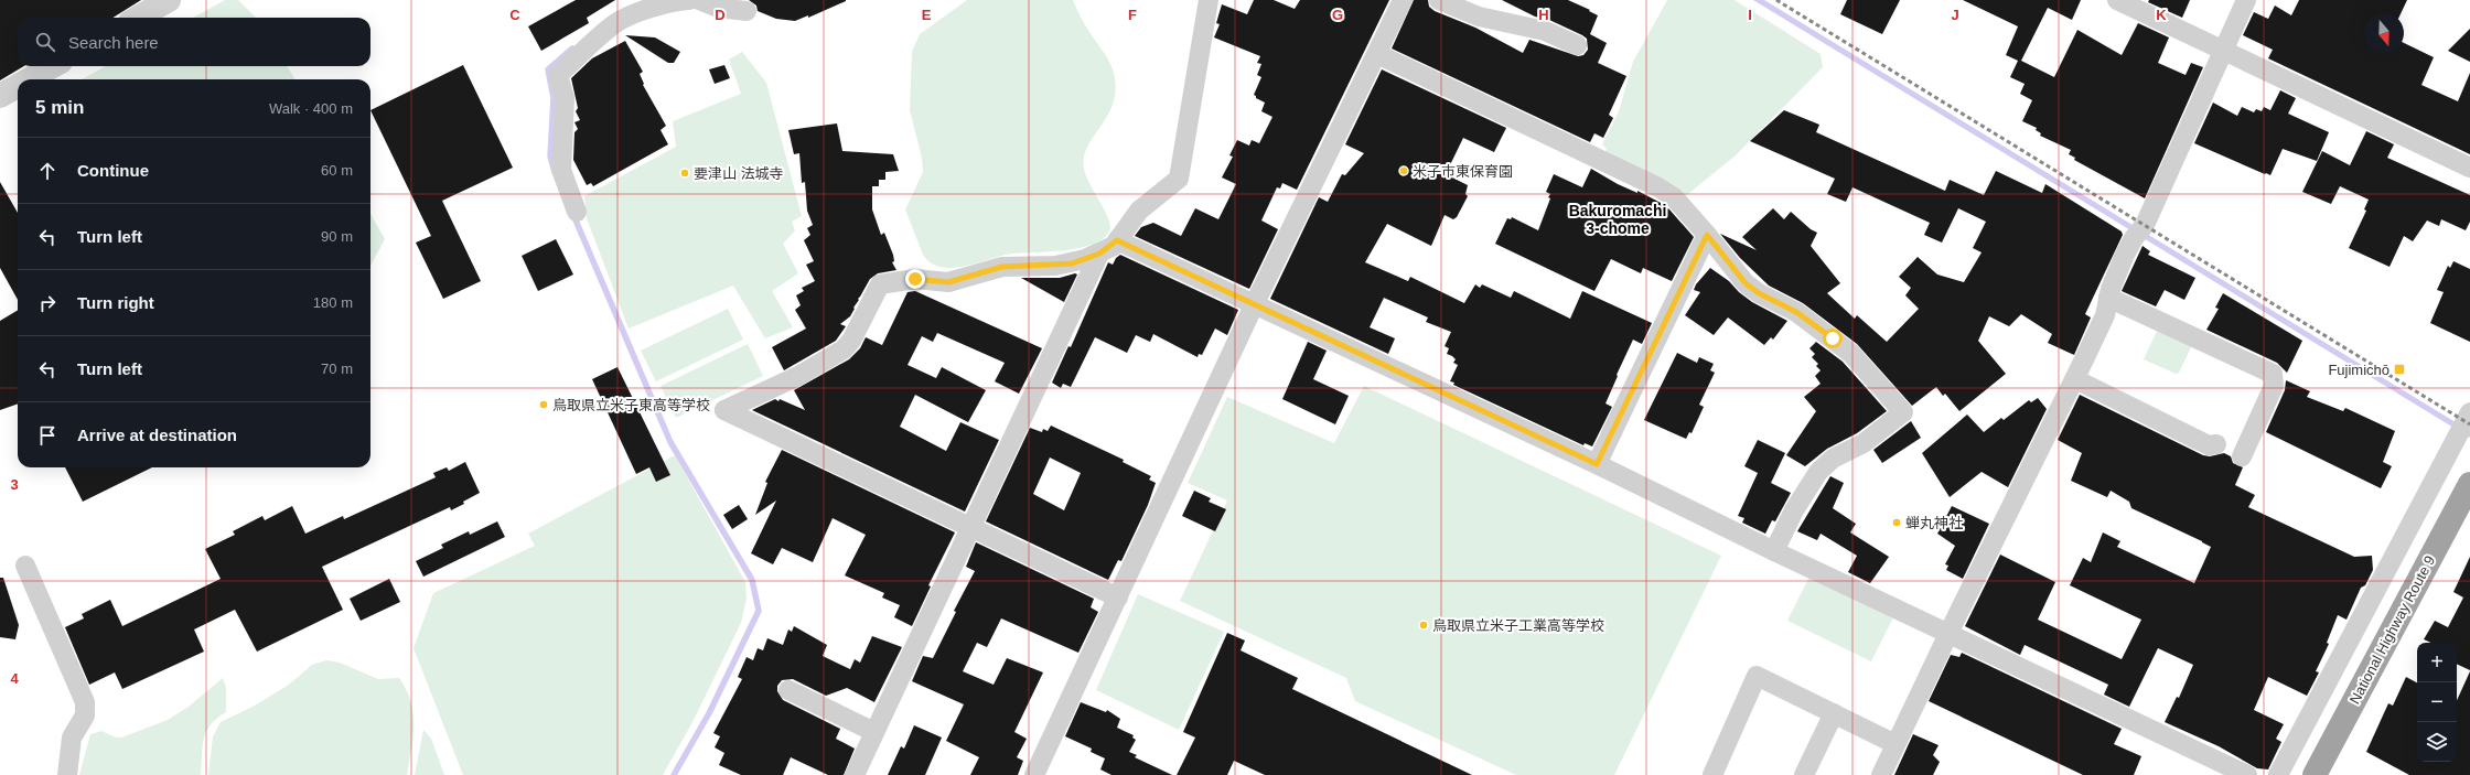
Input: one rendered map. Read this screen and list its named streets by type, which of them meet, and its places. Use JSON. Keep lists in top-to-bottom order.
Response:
{
  "streets": {
    "highway": ["National Highway Route 9"]
  },
  "districts": ["Bakuromachi 3-chome"],
  "places": {
    "other": [
      "米子市東保育園",
      "要津山 法城寺",
      "鳥取県立米子東高等学校",
      "蝉丸神社",
      "鳥取県立米子工業高等学校"
    ],
    "transit": ["Fujimichō"]
  },
  "north": "bottom",
  "page": {
    "search": "Search here",
    "heading": ["5 min", "Walk · 400 m"],
    "list": [
      ["Continue", "60 m"],
      ["Turn left", "90 m"],
      ["Turn right", "180 m"],
      ["Turn left", "70 m"],
      "Arrive at destination"
    ],
    "map_buttons": ["+", "−"]
  },
  "grid": {
    "columns": [
      "C",
      "D",
      "E",
      "F",
      "G",
      "H",
      "I",
      "J",
      "K"
    ],
    "rows": ["3", "4"]
  }
}
